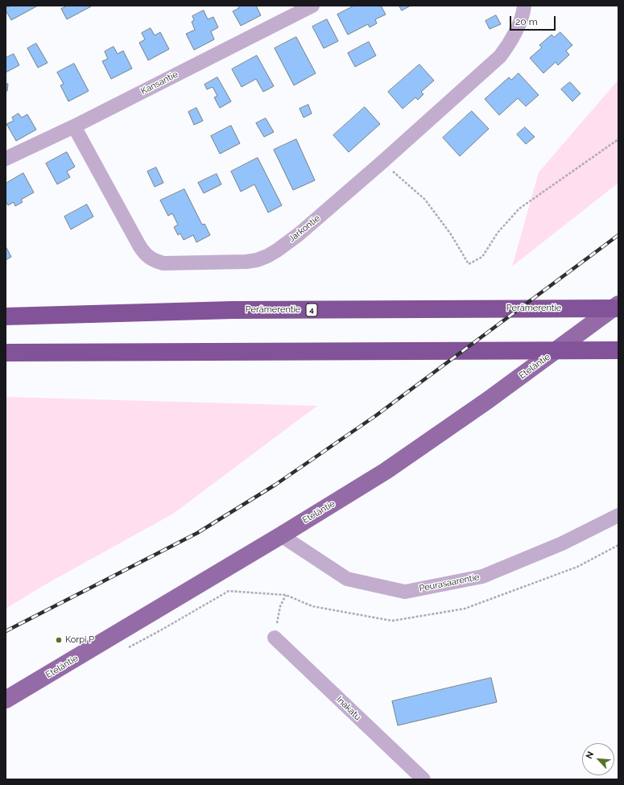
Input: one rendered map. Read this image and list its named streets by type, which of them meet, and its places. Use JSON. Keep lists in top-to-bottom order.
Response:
{
  "streets": {
    "highway": ["Perämerentie", "4"],
    "main road": ["Eteläntie"],
    "street": [
      "Kansantie",
      "Jarkontie",
      "Peurasaarentie",
      "Inakatu"
    ]
  },
  "crossings": [
    ["Kansantie", "Jarkontie"],
    ["Eteläntie", "Peurasaarentie"]
  ],
  "places": ["Korpi P"],
  "scale_bar": "20 m",
  "north": "top left"
}
